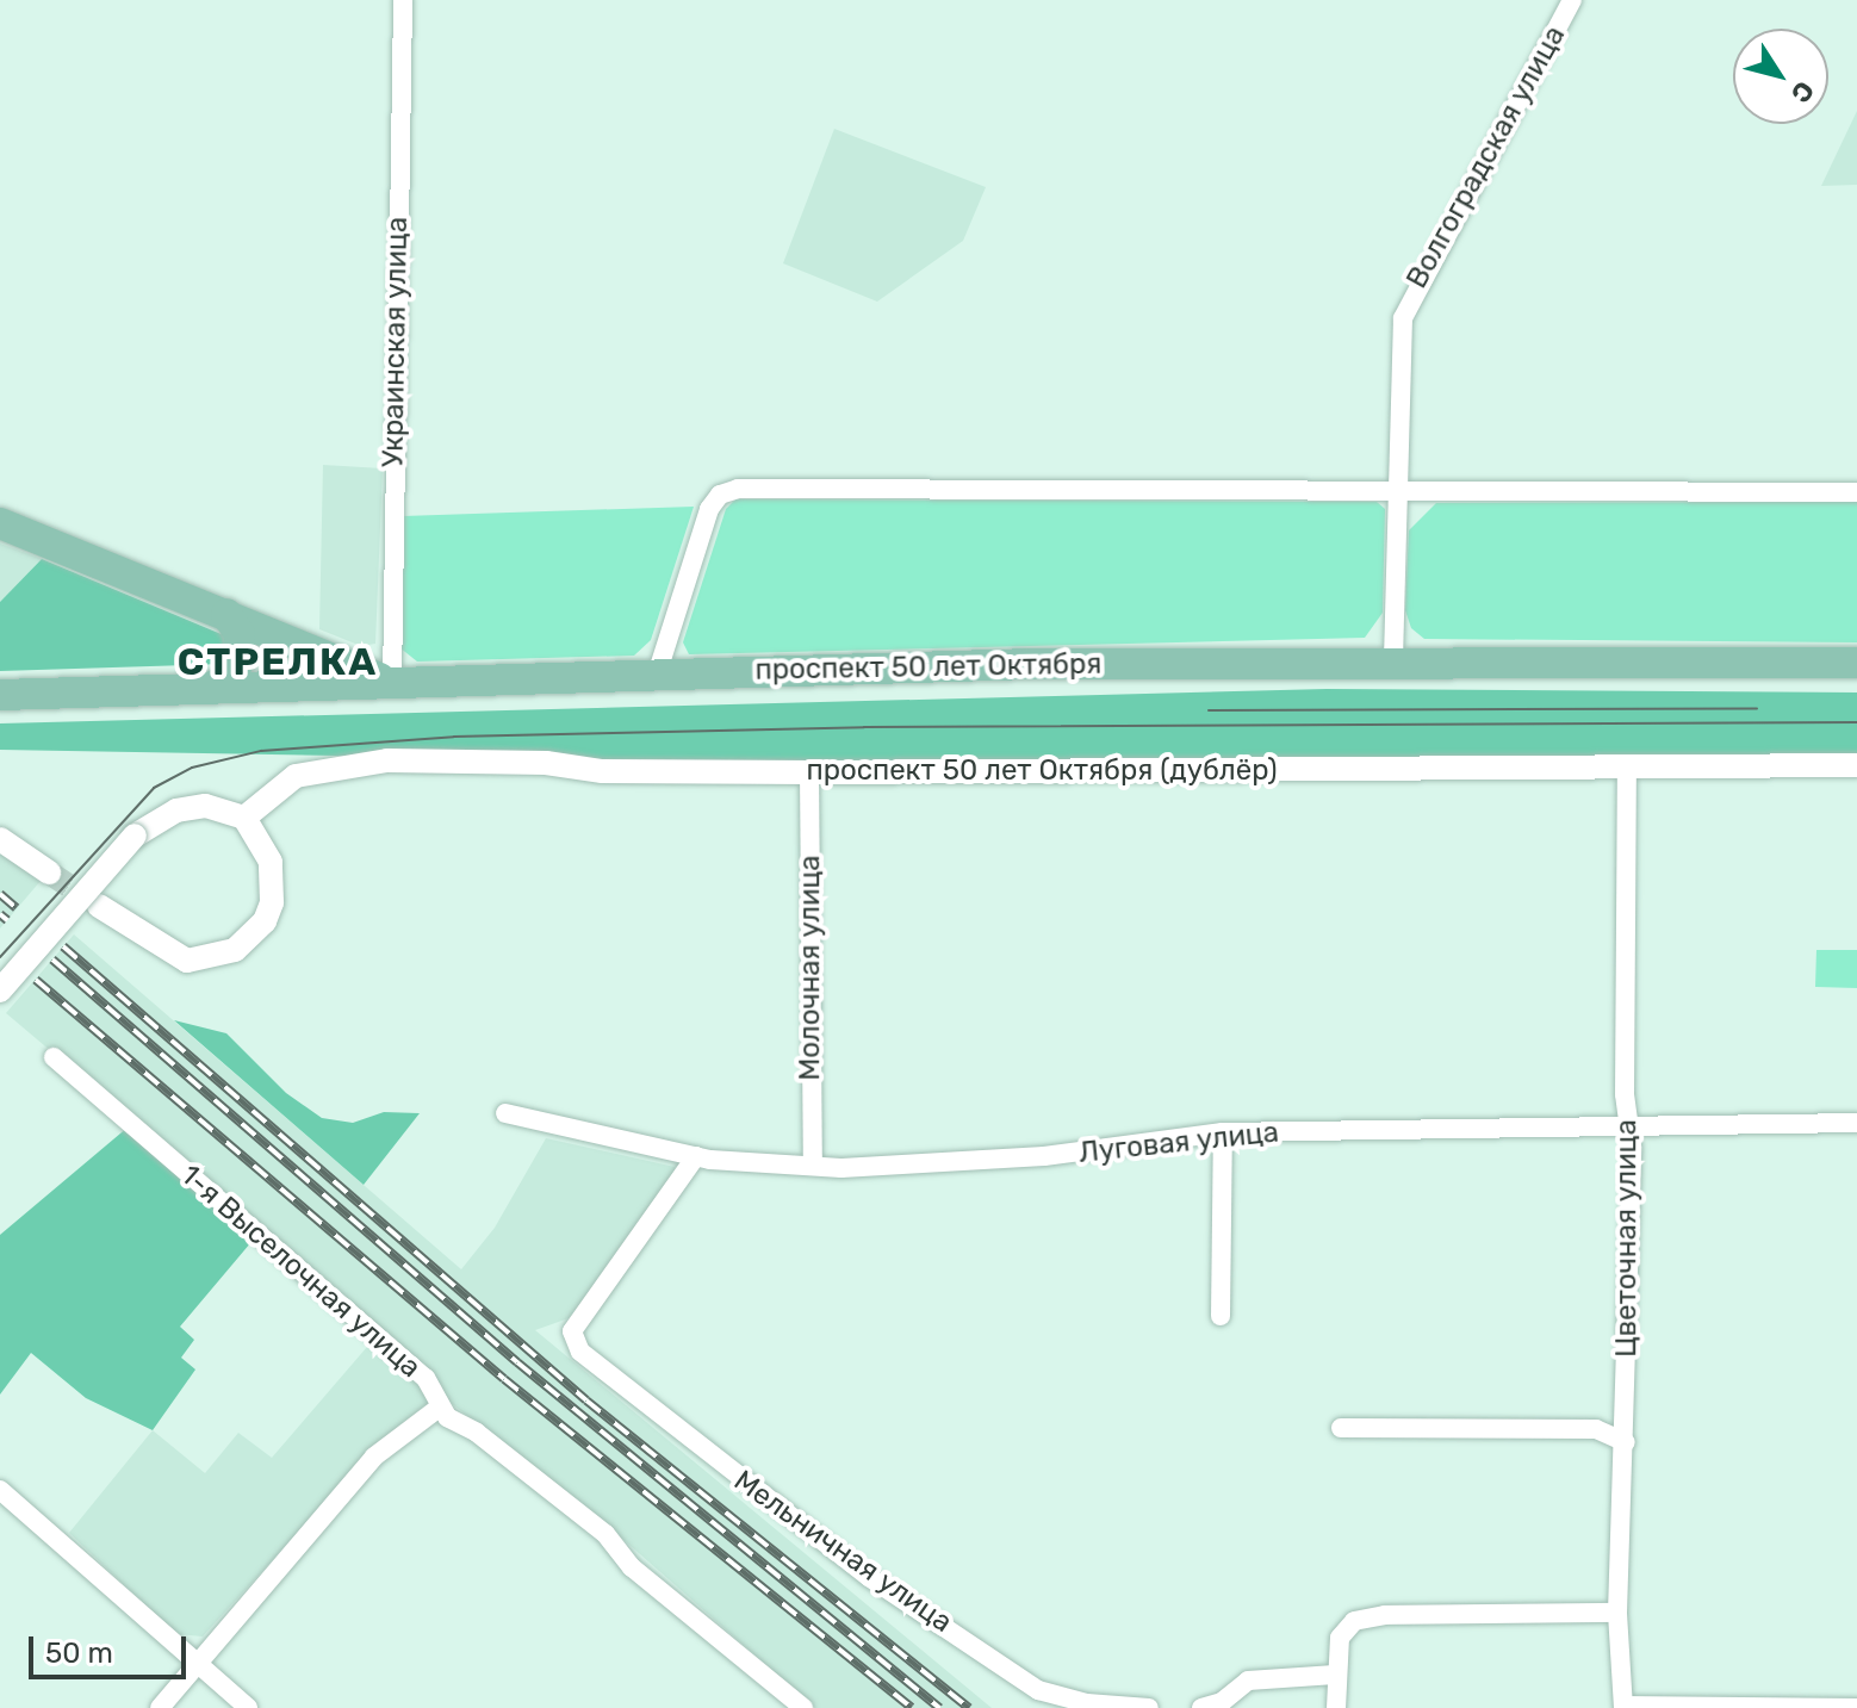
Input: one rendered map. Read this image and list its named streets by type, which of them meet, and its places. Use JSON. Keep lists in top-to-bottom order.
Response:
{
  "streets": {
    "main road": ["проспект 50 лет Октября"],
    "street": [
      "Волгоградская улица",
      "Украинская улица",
      "проспект 50 лет Октября (дублёр)",
      "Молочная улица",
      "Луговая улица",
      "Цветочная улица",
      "1-я Выселочная улица",
      "Мельничная улица"
    ]
  },
  "crossings": [
    ["Волгоградская улица", "проспект 50 лет Октября"],
    ["Украинская улица", "проспект 50 лет Октября"],
    ["проспект 50 лет Октября (дублёр)", "Молочная улица"],
    ["проспект 50 лет Октября (дублёр)", "Цветочная улица"],
    ["Молочная улица", "Луговая улица"],
    ["Луговая улица", "Цветочная улица"],
    ["Луговая улица", "Мельничная улица"]
  ],
  "districts": ["СТРЕЛКА"],
  "scale_bar": "50 m",
  "north": "bottom right"
}
